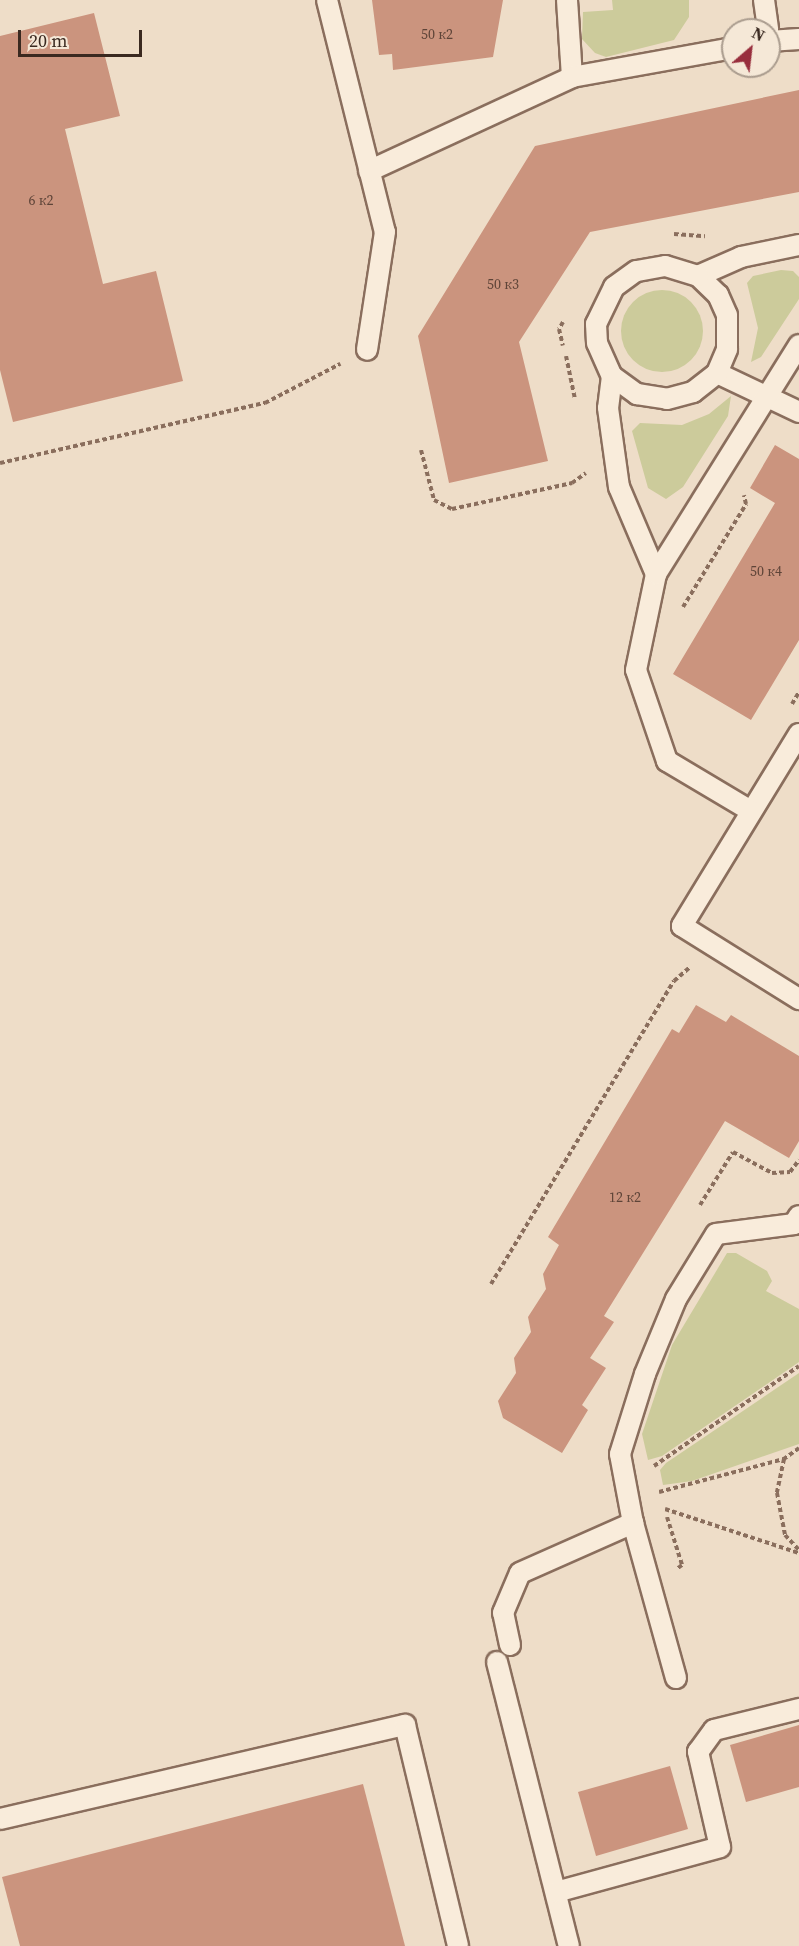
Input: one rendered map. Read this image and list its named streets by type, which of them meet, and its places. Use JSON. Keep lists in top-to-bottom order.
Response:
{
  "house_numbers": [
    "50 к2",
    "6 к2",
    "50 к3",
    "50 к4",
    "12 к2"
  ],
  "scale_bar": "20 m",
  "north": "top right"
}
